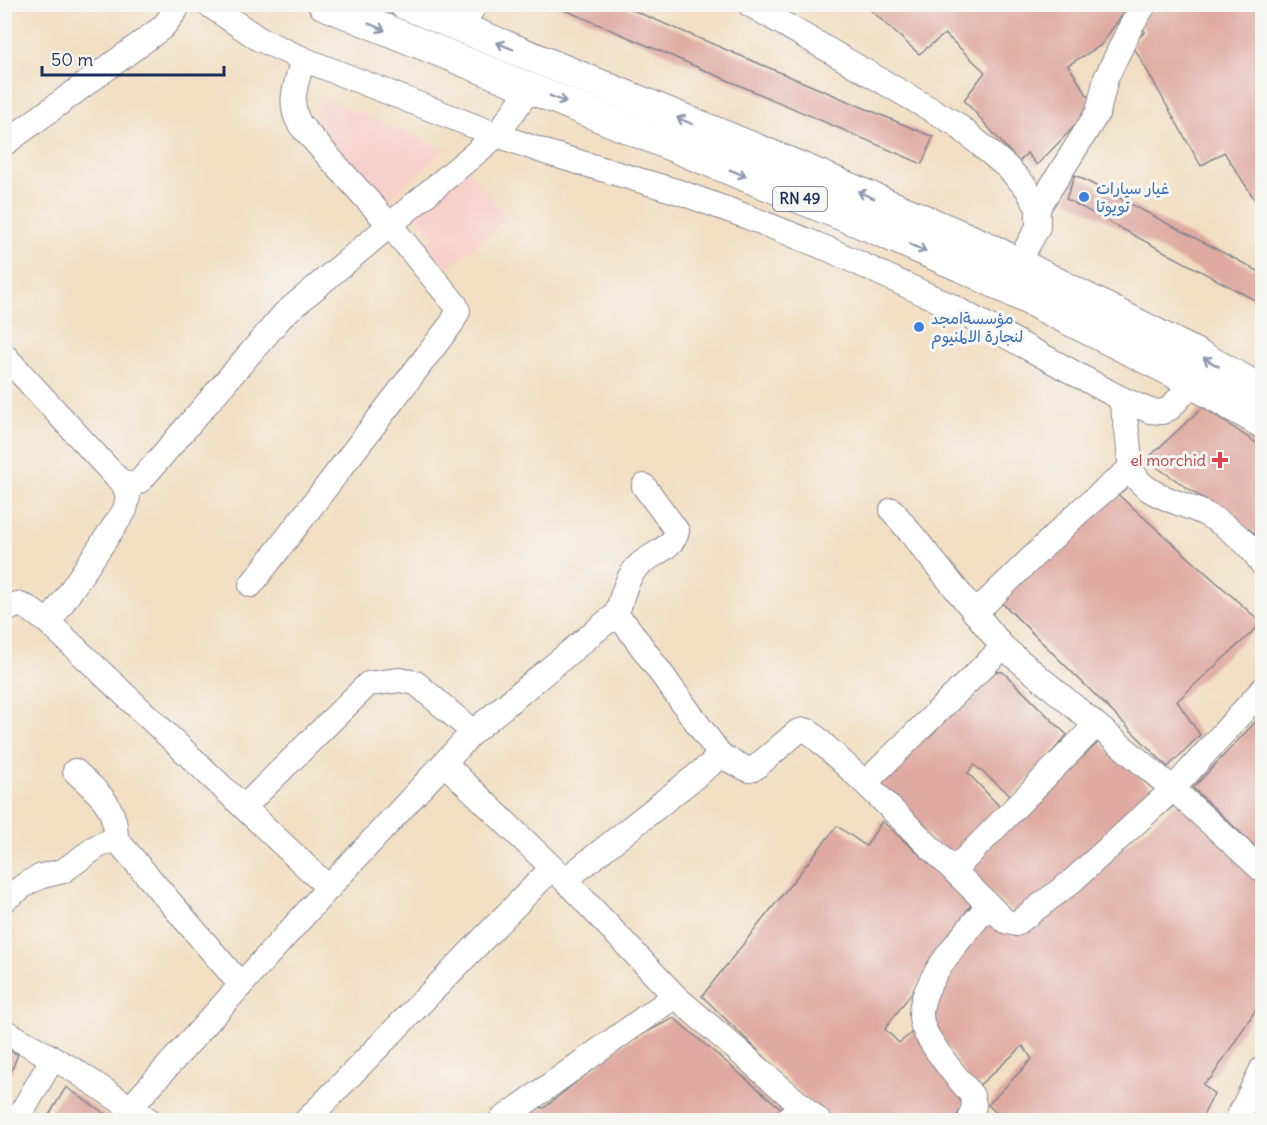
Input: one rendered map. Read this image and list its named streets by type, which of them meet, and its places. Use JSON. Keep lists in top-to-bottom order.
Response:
{
  "streets": {
    "main road": ["RN 49"]
  },
  "places": {
    "other": ["غيار سيارات تويوتا", "مؤسسةامجد لنجارة الالمنيوم"],
    "health": ["el morchid"]
  },
  "scale_bar": "50 m"
}
